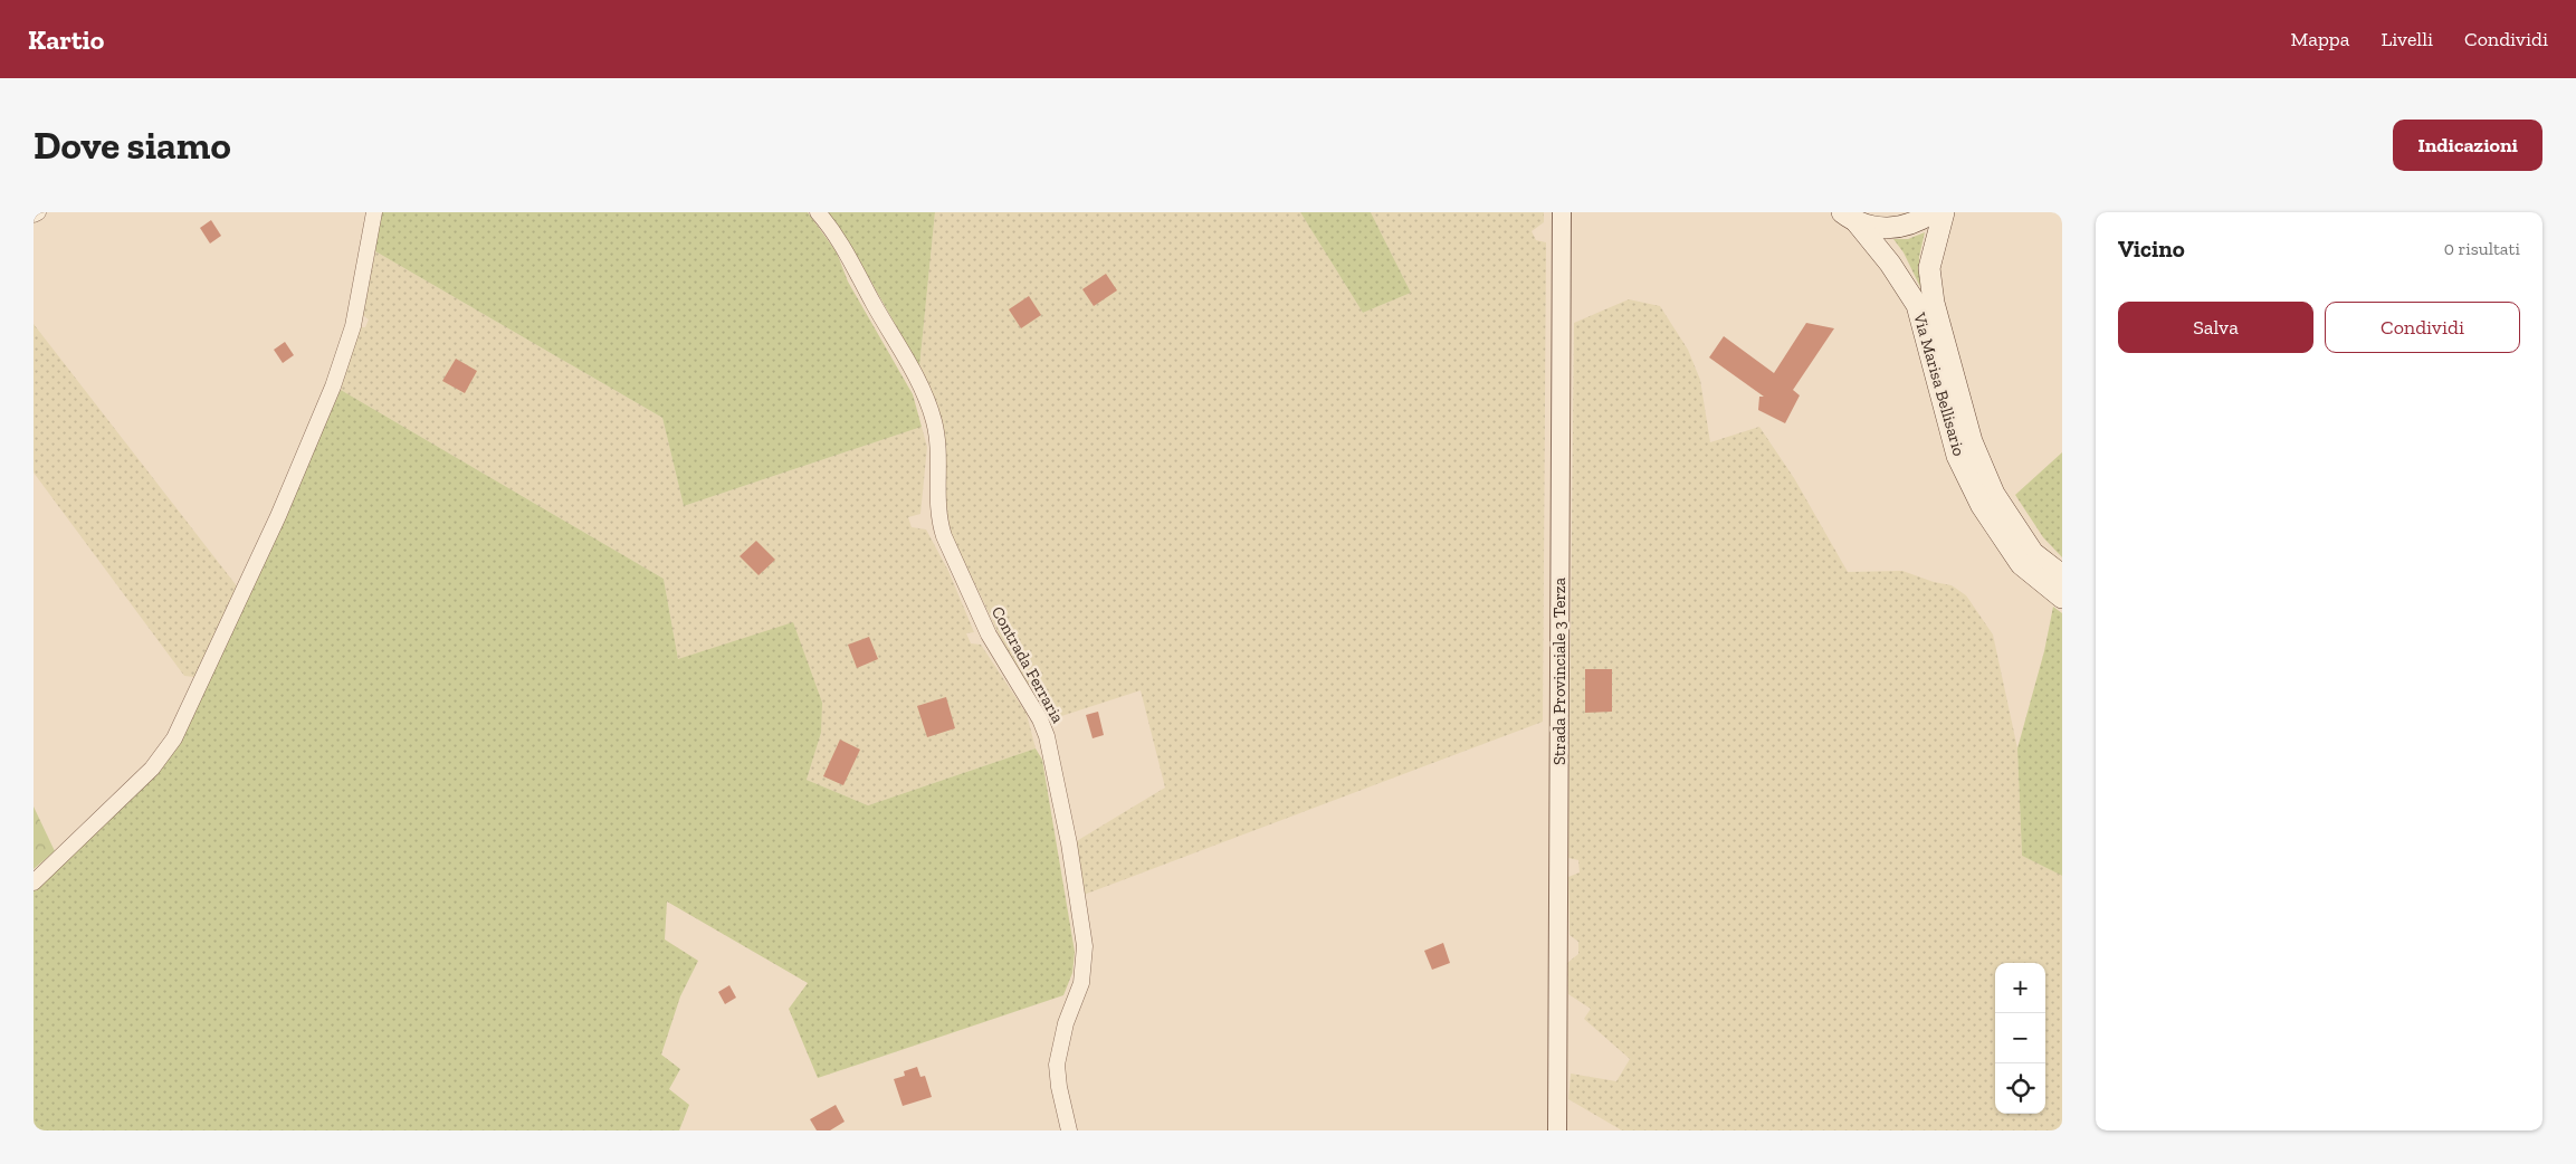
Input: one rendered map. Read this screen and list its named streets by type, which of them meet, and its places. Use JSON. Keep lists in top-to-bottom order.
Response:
{
  "streets": {
    "main road": ["Via Marisa Bellisario"],
    "street": ["Contrada Ferraria", "Strada Provinciale 3 Terza"]
  },
  "page": {
    "header": "Kartio",
    "nav": ["Mappa", "Livelli", "Condividi"],
    "buttons": [
      "Indicazioni",
      ["Salva", "Condividi"]
    ],
    "title": "Dove siamo",
    "heading": ["Vicino", "0 risultati"],
    "map_buttons": ["+", "−"]
  }
}
